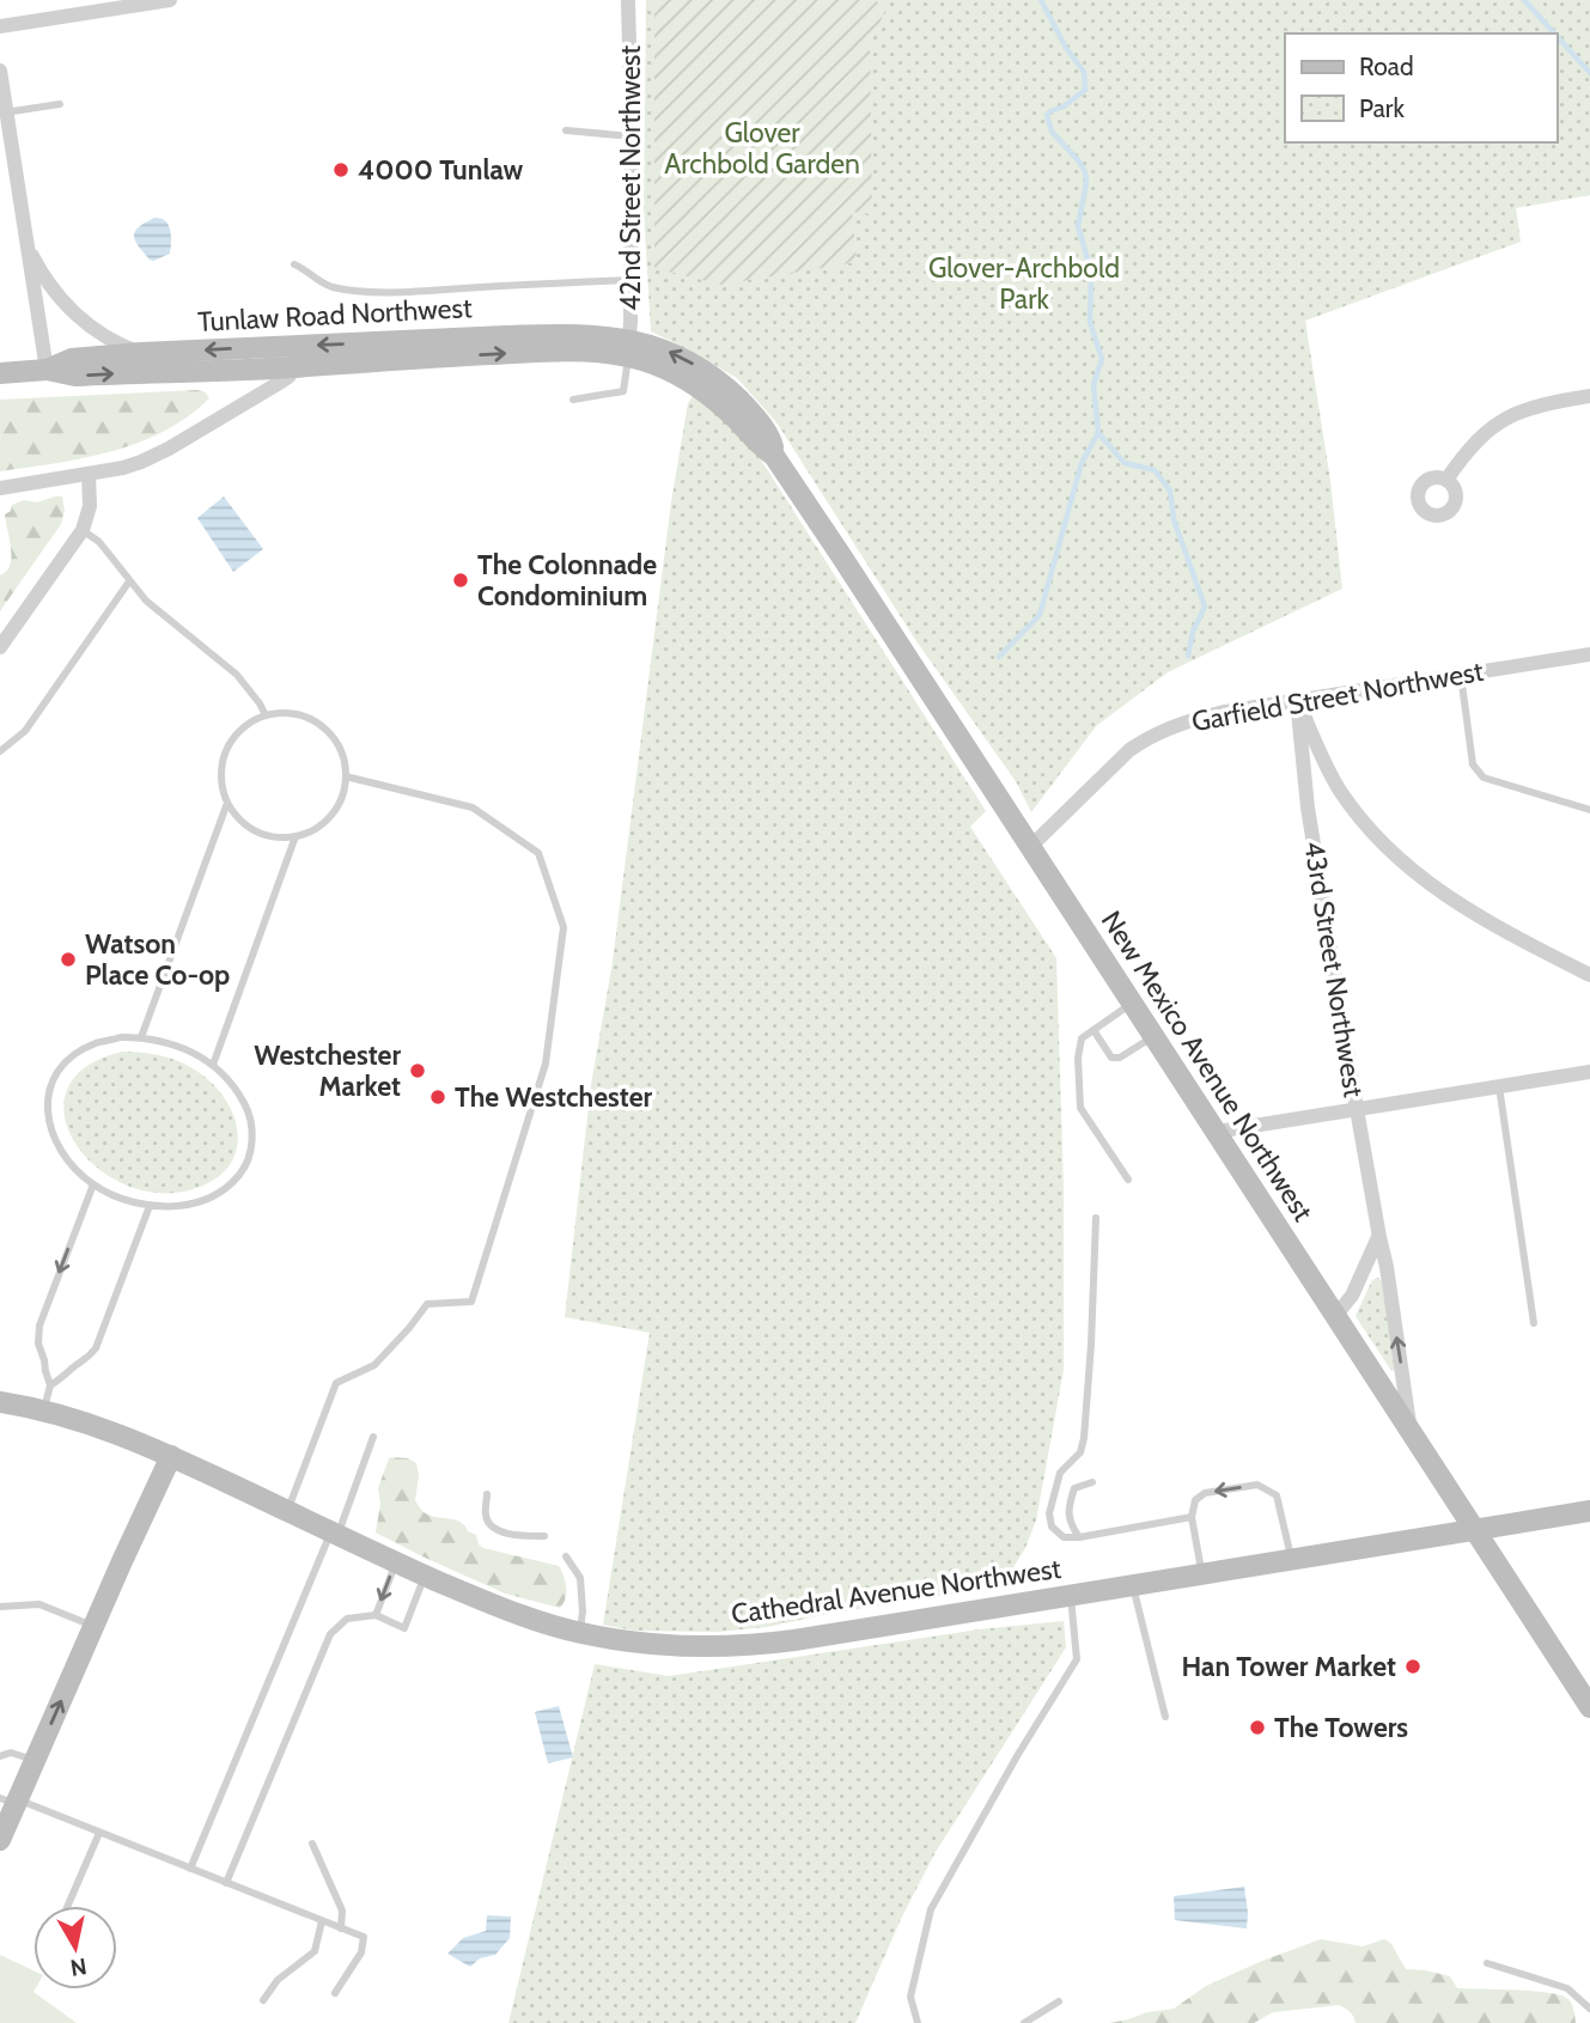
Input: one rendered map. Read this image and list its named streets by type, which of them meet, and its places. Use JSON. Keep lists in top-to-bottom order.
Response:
{
  "streets": {
    "street": [
      "42nd Street Northwest",
      "Tunlaw Road Northwest",
      "Garfield Street Northwest",
      "43rd Street Northwest",
      "New Mexico Avenue Northwest",
      "Cathedral Avenue Northwest"
    ]
  },
  "crossings": [
    ["42nd Street Northwest", "Tunlaw Road Northwest"],
    ["42nd Street Northwest", "New Mexico Avenue Northwest"],
    ["Tunlaw Road Northwest", "New Mexico Avenue Northwest"],
    ["Garfield Street Northwest", "43rd Street Northwest"],
    ["Garfield Street Northwest", "New Mexico Avenue Northwest"],
    ["43rd Street Northwest", "New Mexico Avenue Northwest"],
    ["New Mexico Avenue Northwest", "Cathedral Avenue Northwest"]
  ],
  "parks": ["Glover Archbold Garden", "Glover-Archbold Park"],
  "places": [
    "4000 Tunlaw",
    "The Colonnade Condominium",
    "Watson Place Co-op",
    "Westchester Market",
    "The Westchester",
    "Han Tower Market",
    "The Towers"
  ],
  "legend": ["Road", "Park"],
  "north": "bottom"
}
